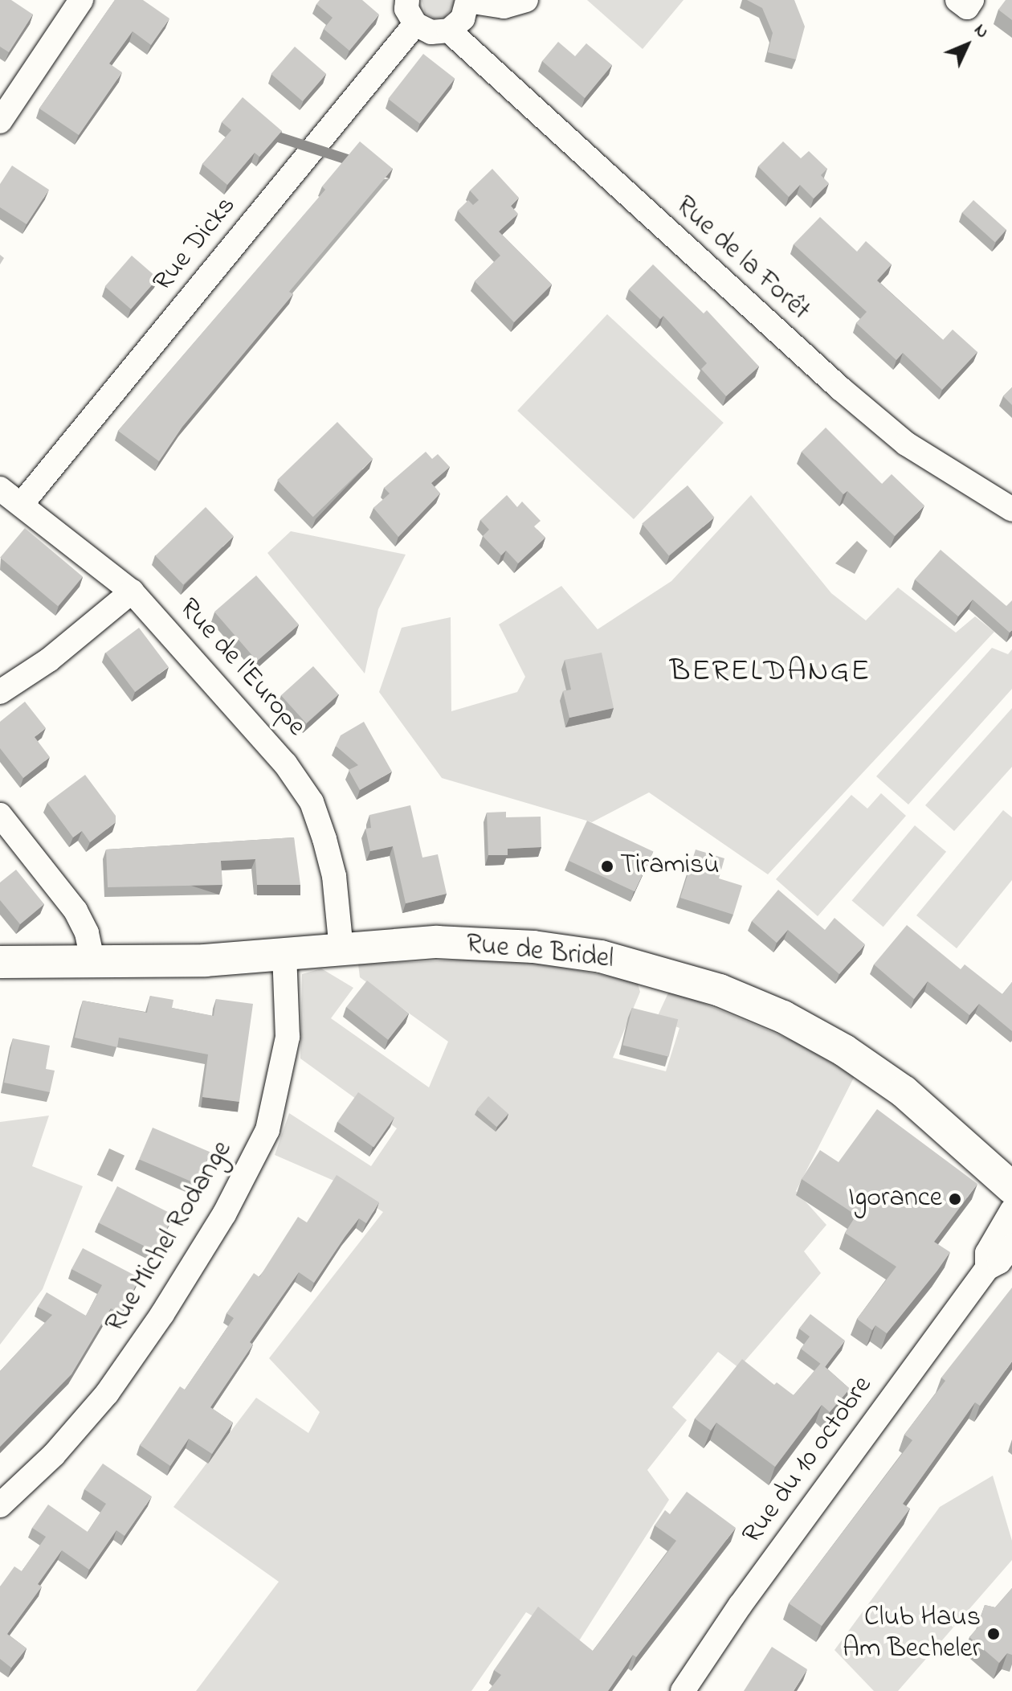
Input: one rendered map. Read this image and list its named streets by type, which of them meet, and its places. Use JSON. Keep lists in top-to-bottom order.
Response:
{
  "streets": {
    "main road": ["Rue de Bridel"],
    "street": [
      "Rue Dicks",
      "Rue de la Forêt",
      "Rue de l'Europe",
      "Rue Michel Rodange",
      "Rue du 10 octobre"
    ]
  },
  "crossings": [
    ["Rue Dicks", "Rue de l'Europe"],
    ["Rue de l'Europe", "Rue de Bridel"],
    ["Rue de Bridel", "Rue Michel Rodange"]
  ],
  "districts": ["BERELDANGE"],
  "places": ["Tiramisù", "Igorance", "Club Haus Am Becheler"],
  "north": "top right"
}
